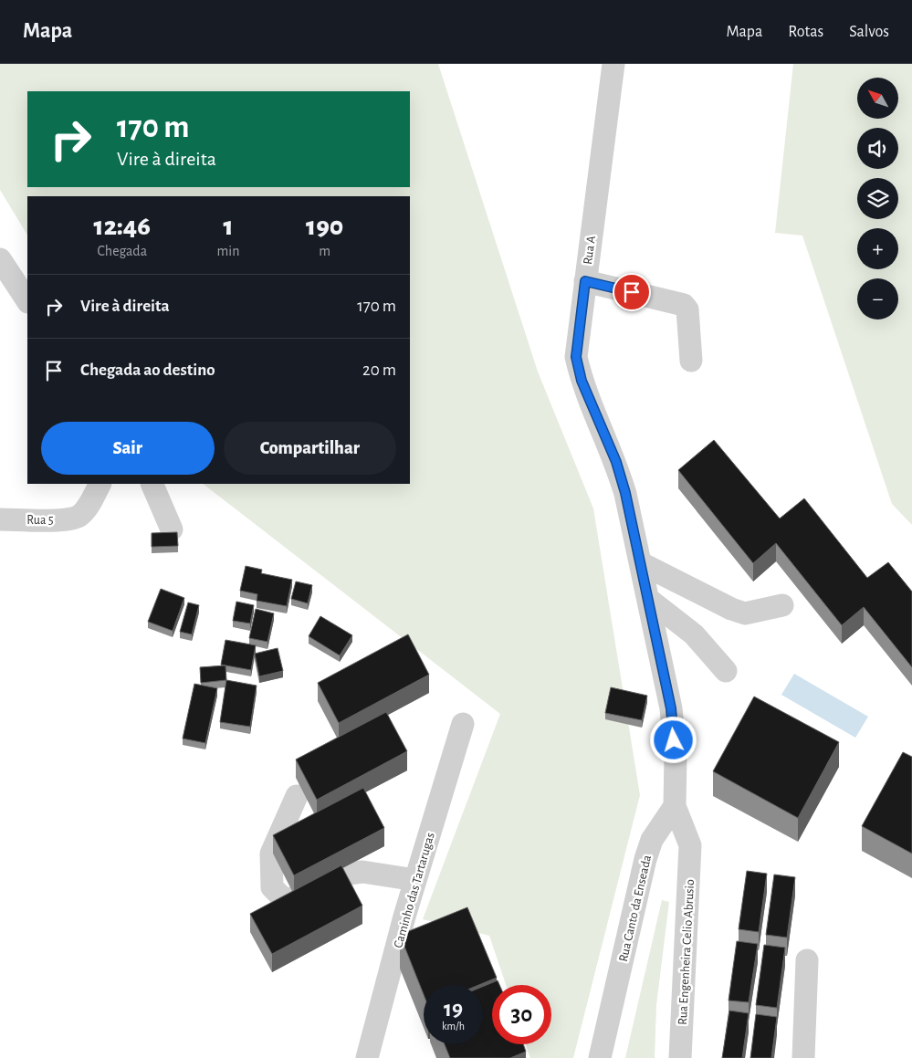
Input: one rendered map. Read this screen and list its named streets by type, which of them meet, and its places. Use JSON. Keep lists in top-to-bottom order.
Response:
{
  "streets": {
    "street": [
      "Rua A",
      "Rua 5",
      "Caminho das Tartarugas",
      "Rua Canto da Enseada",
      "Rua Engenheira Celio Abrusio"
    ]
  },
  "crossings": [
    ["Rua A", "Rua Canto da Enseada"],
    ["Rua A", "Rua Engenheira Celio Abrusio"],
    ["Rua Canto da Enseada", "Rua Engenheira Celio Abrusio"]
  ],
  "north": "top left",
  "page": {
    "header": "Mapa",
    "nav": ["Mapa", "Rotas", "Salvos"],
    "map_buttons": ["+", "−"],
    "turn": ["170 m", "Vire à direita"],
    "eta": [
      "12:46",
      "Chegada",
      "1",
      "min",
      "190",
      "m"
    ],
    "list": [
      {
        "name": "Vire à direita",
        "value": "170 m"
      },
      {
        "name": "Chegada ao destino",
        "value": "20 m"
      }
    ],
    "buttons": ["Sair", "Compartilhar"],
    "speed": "19 km/h",
    "limit": "30"
  }
}
